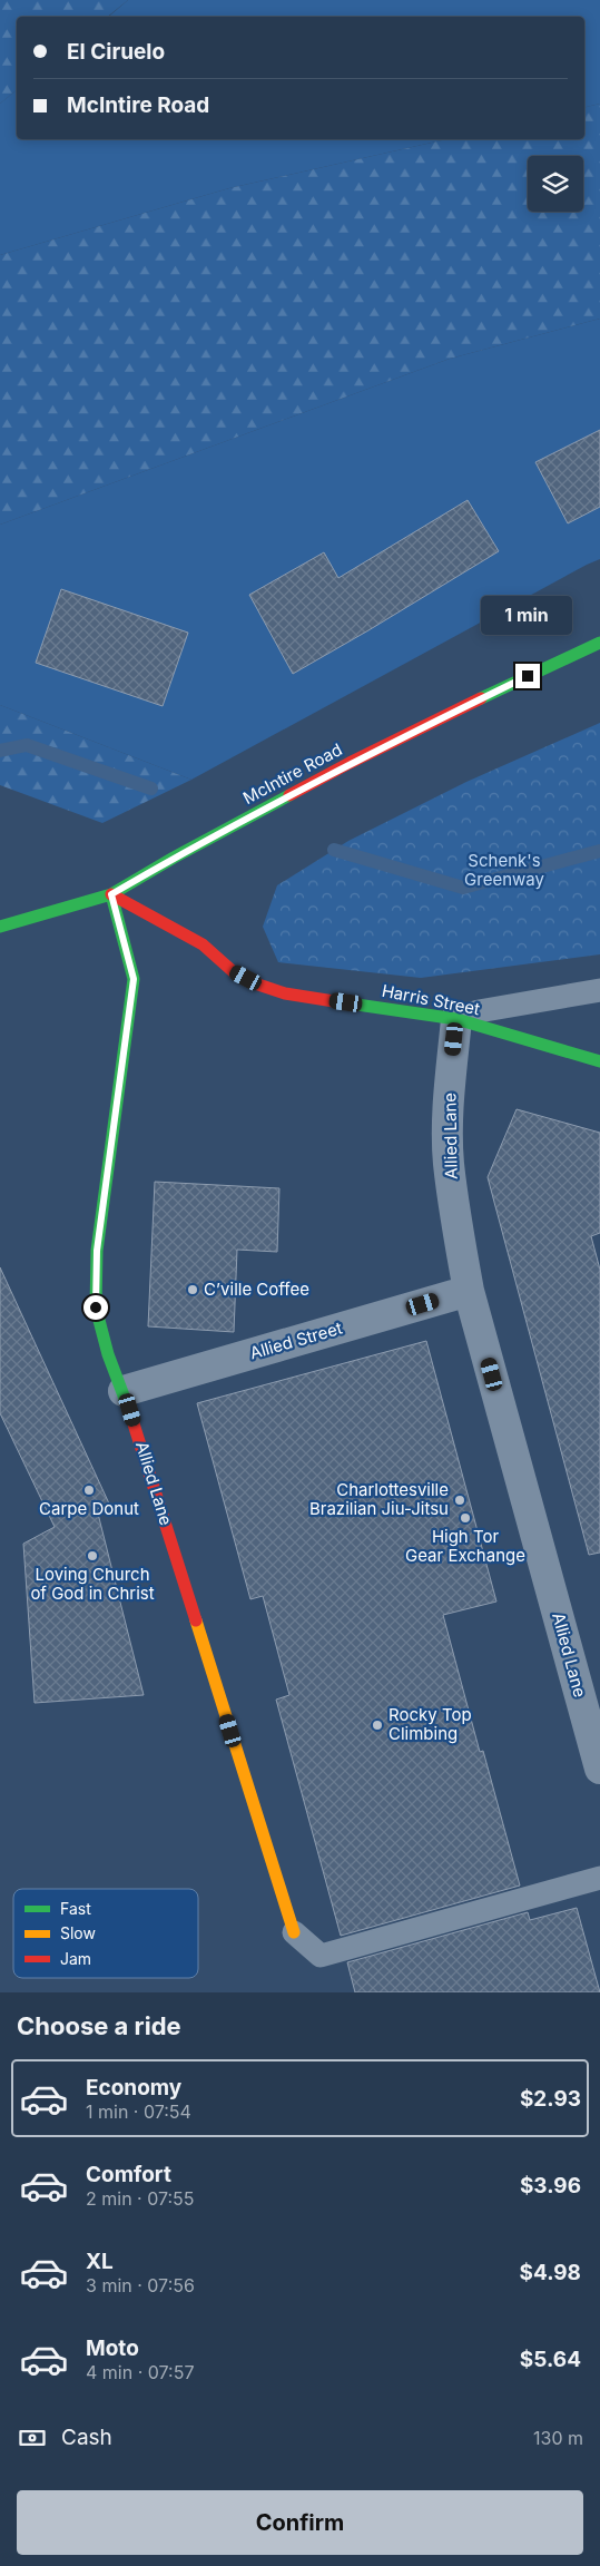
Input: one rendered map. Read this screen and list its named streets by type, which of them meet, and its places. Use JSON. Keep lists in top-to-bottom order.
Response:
{
  "streets": {
    "street": [
      "McIntire Road",
      "Harris Street",
      "Allied Lane",
      "Allied Street"
    ]
  },
  "crossings": [
    ["McIntire Road", "Harris Street"],
    ["McIntire Road", "Allied Lane"],
    ["Harris Street", "Allied Lane"],
    ["Allied Lane", "Allied Street"]
  ],
  "parks": ["Schenk's Greenway"],
  "places": [
    "C’ville Coffee",
    "Carpe Donut",
    "Charlottesville Brazilian Jiu-Jitsu",
    "High Tor Gear Exchange",
    "Loving Church of God in Christ",
    "Rocky Top Climbing"
  ],
  "legend": ["Fast", "Slow", "Jam"],
  "page": {
    "banner": ["El Ciruelo", "McIntire Road"],
    "bubble": "1 min",
    "heading": "Choose a ride",
    "list": [
      {
        "name": "Economy",
        "note": "1 min · 07:54",
        "value": "$2.93"
      },
      {
        "name": "Comfort",
        "note": "2 min · 07:55",
        "value": "$3.96"
      },
      {
        "name": "XL",
        "note": "3 min · 07:56",
        "value": "$4.98"
      },
      {
        "name": "Moto",
        "note": "4 min · 07:57",
        "value": "$5.64"
      }
    ],
    "pay": ["Cash", "130 m"],
    "buttons": "Confirm"
  }
}
